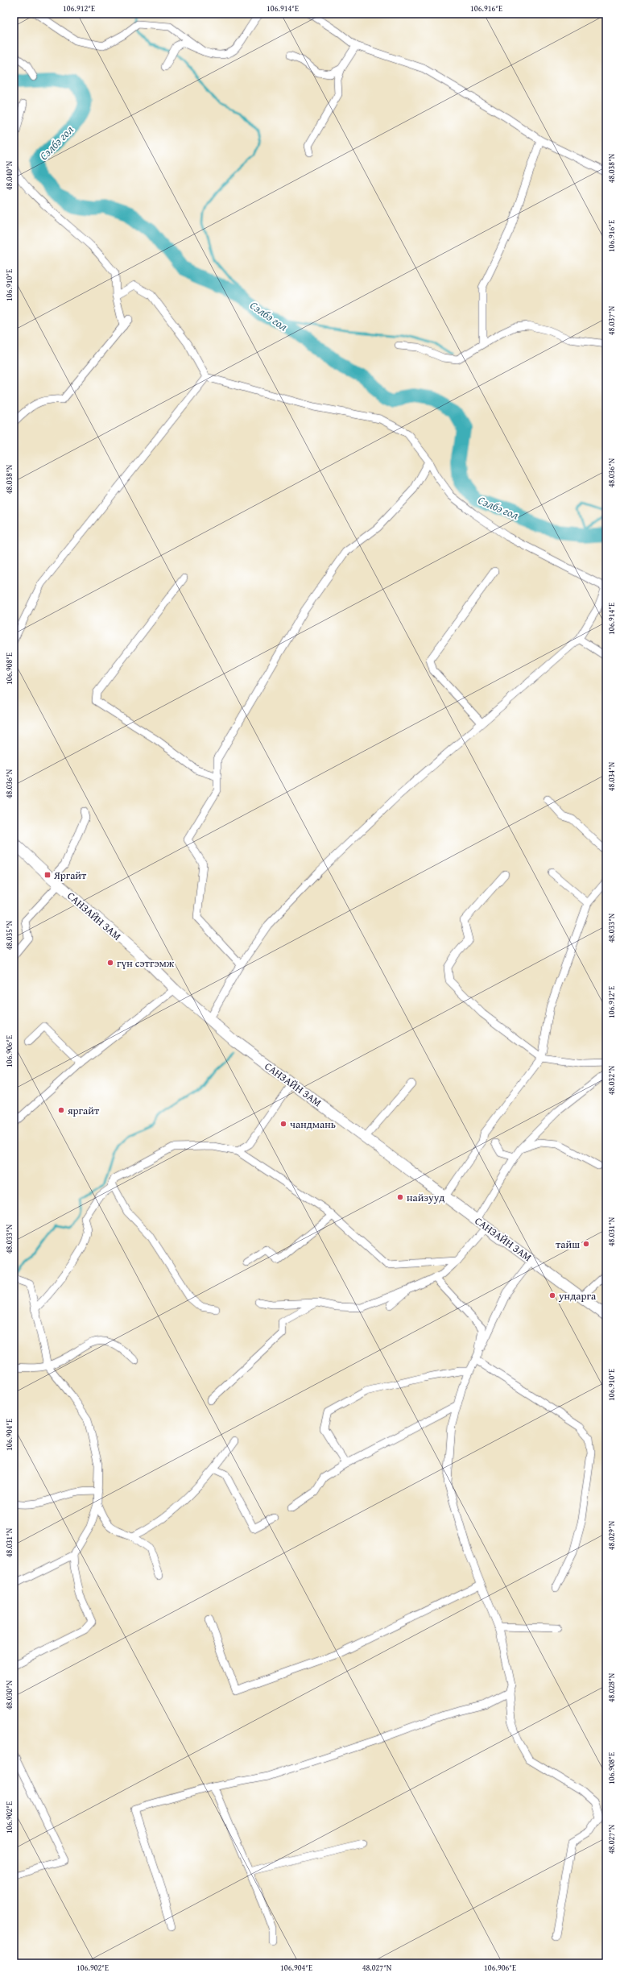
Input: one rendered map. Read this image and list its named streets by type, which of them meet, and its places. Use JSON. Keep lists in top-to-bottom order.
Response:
{
  "streets": {
    "main road": ["САНЗАЙН ЗАМ"]
  },
  "water": ["Сэлбэ гол"],
  "places": {
    "transit": ["Яргайт"],
    "other": [
      "гүн сэтгэмж",
      "яргайт",
      "чандмань",
      "найзууд",
      "тайш",
      "ундарга"
    ]
  },
  "coordinates": [
    "106.912°E",
    "106.914°E",
    "106.916°E",
    "48.038°N",
    "48.040°N",
    "106.910°E",
    "48.037°N",
    "48.036°N",
    "106.908°E",
    "48.034°N",
    "48.033°N",
    "48.035°N",
    "106.906°E",
    "48.032°N",
    "48.031°N",
    "106.904°E",
    "48.029°N",
    "48.028°N",
    "48.030°N",
    "106.902°E",
    "48.027°N"
  ]
}
